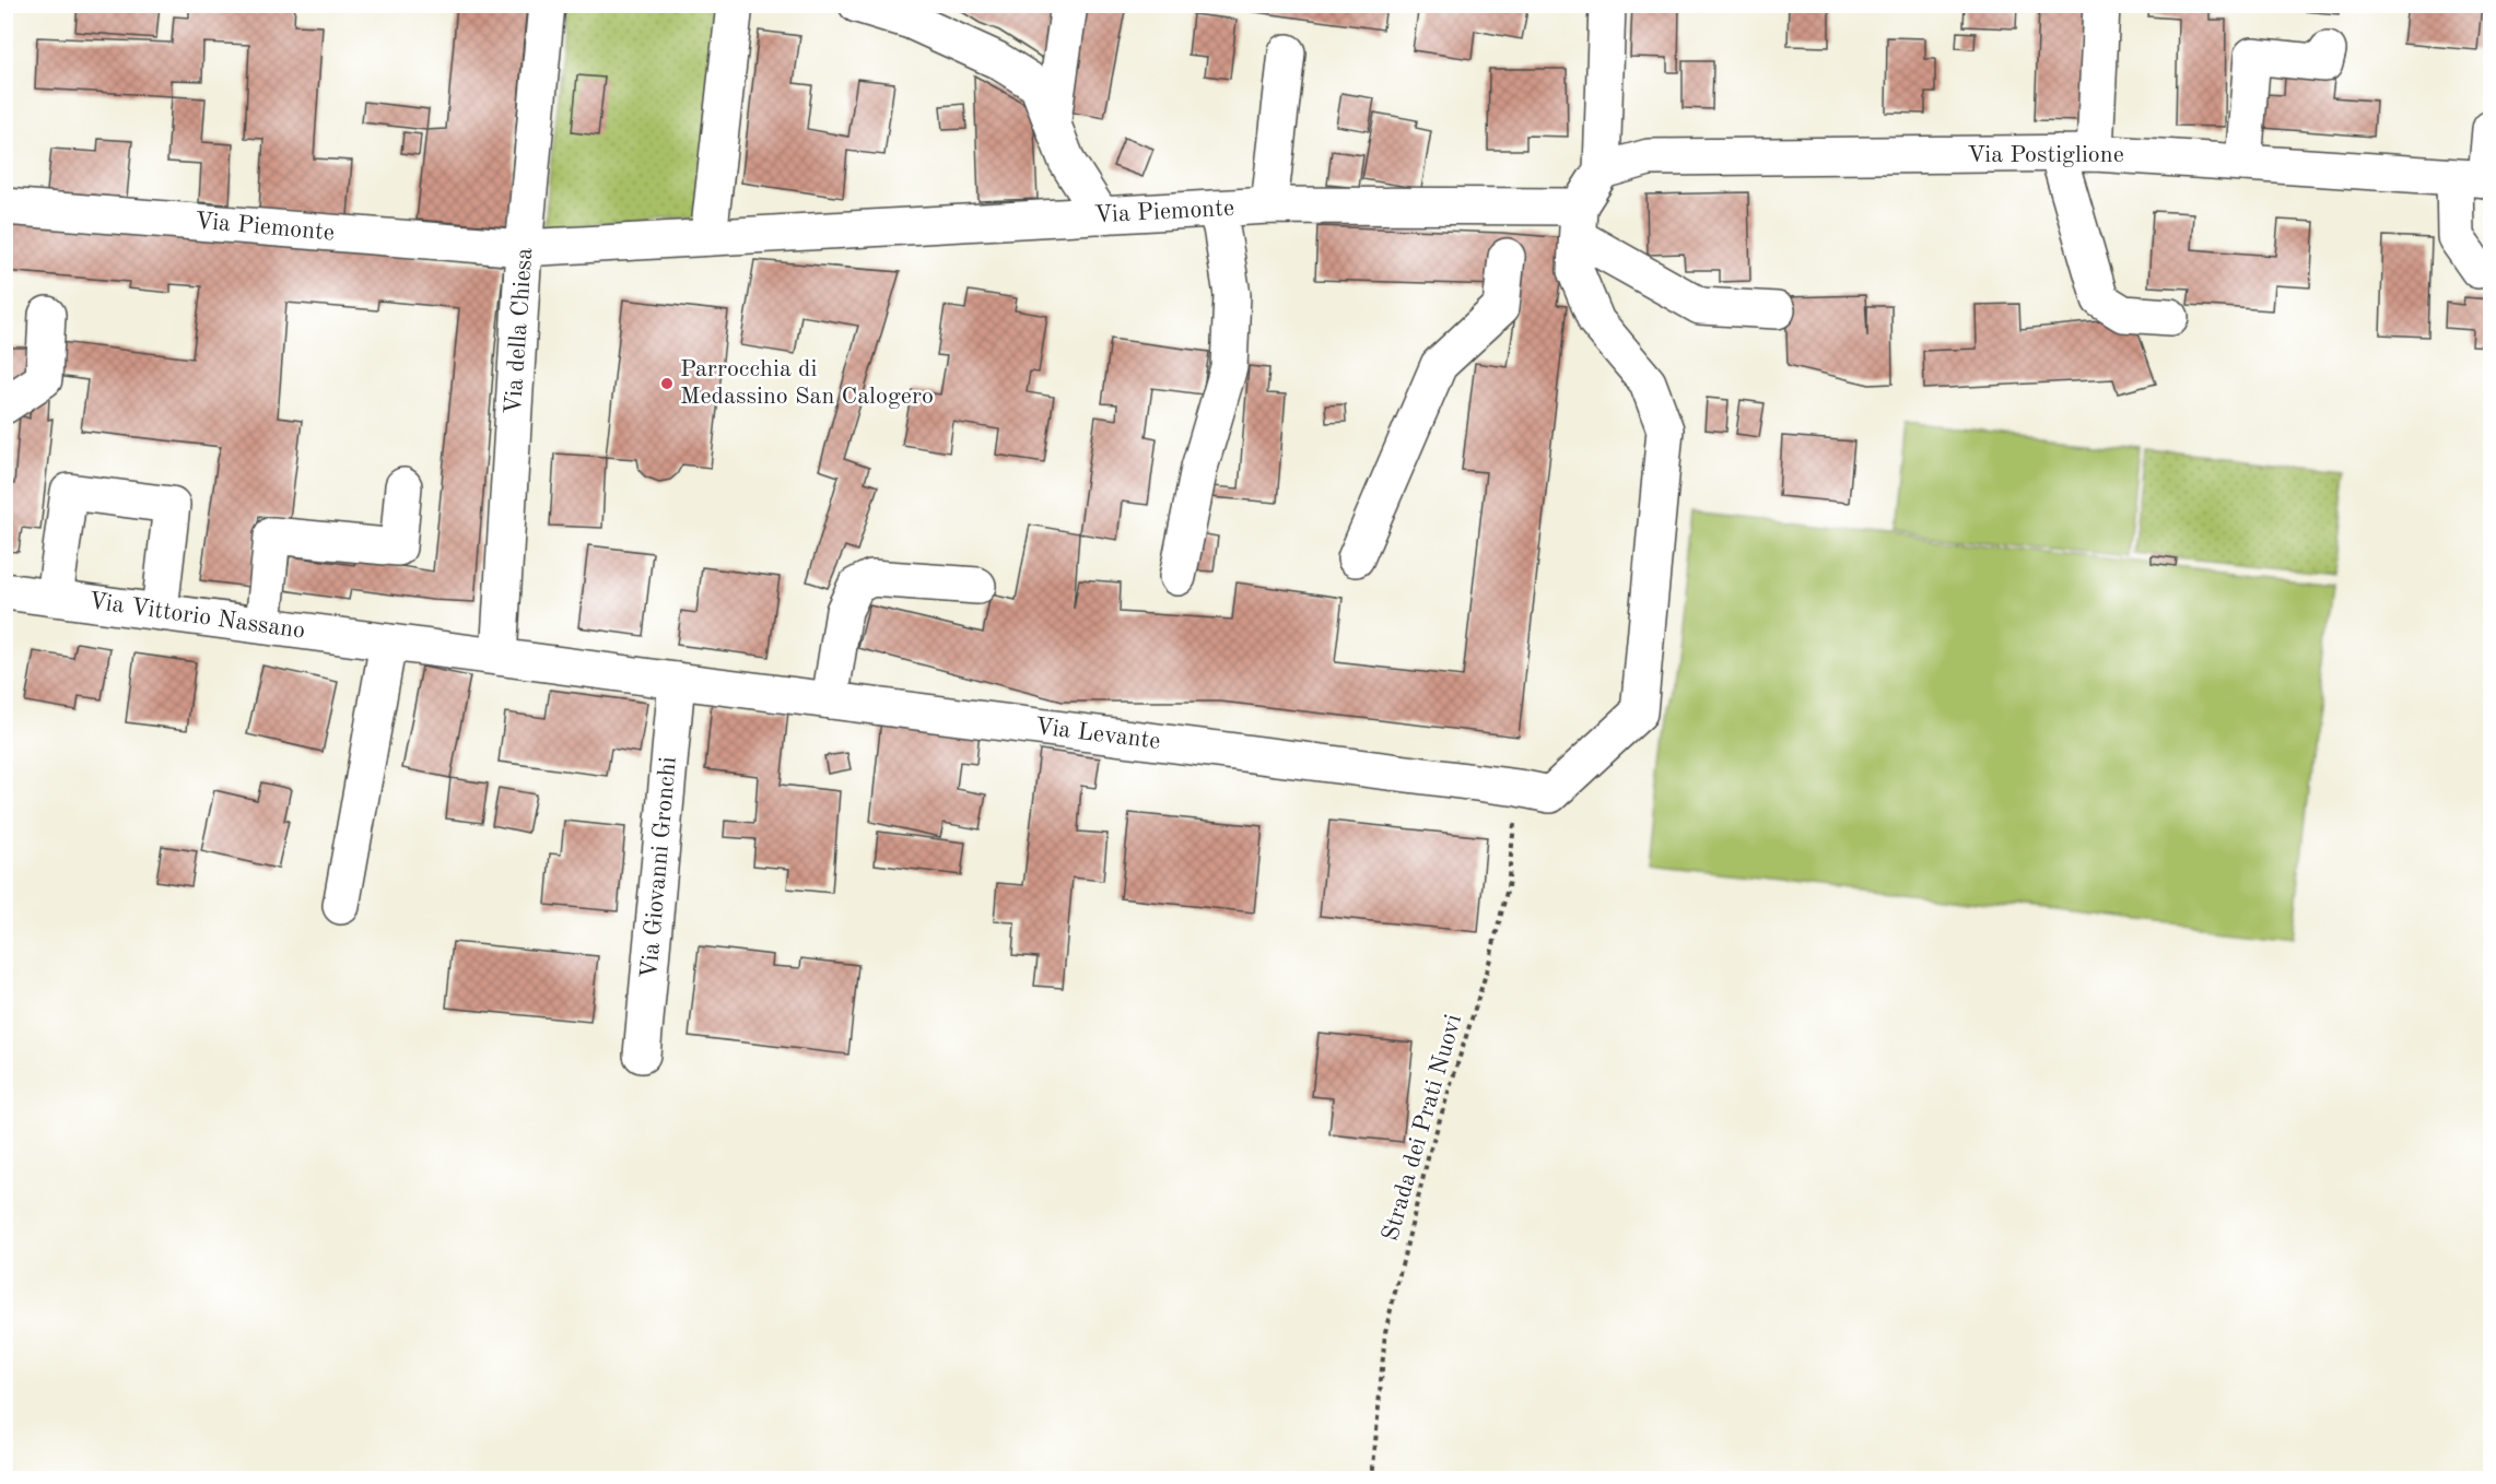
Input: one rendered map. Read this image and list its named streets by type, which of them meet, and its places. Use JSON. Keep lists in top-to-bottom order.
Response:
{
  "streets": {
    "street": [
      "Via Postiglione",
      "Via Piemonte",
      "Via della Chiesa",
      "Via Vittorio Nassano",
      "Via Levante",
      "Via Giovanni Gronchi"
    ],
    "path": ["Strada dei Prati Nuovi"]
  },
  "crossings": [
    ["Via Piemonte", "Via della Chiesa"],
    ["Via Piemonte", "Via Levante"],
    ["Via della Chiesa", "Via Vittorio Nassano"],
    ["Via Vittorio Nassano", "Via Levante"],
    ["Via Vittorio Nassano", "Via Giovanni Gronchi"],
    ["Via Levante", "Via Giovanni Gronchi"],
    ["Via Levante", "Strada dei Prati Nuovi"]
  ],
  "places": ["Parrocchia di Medassino San Calogero"]
}
